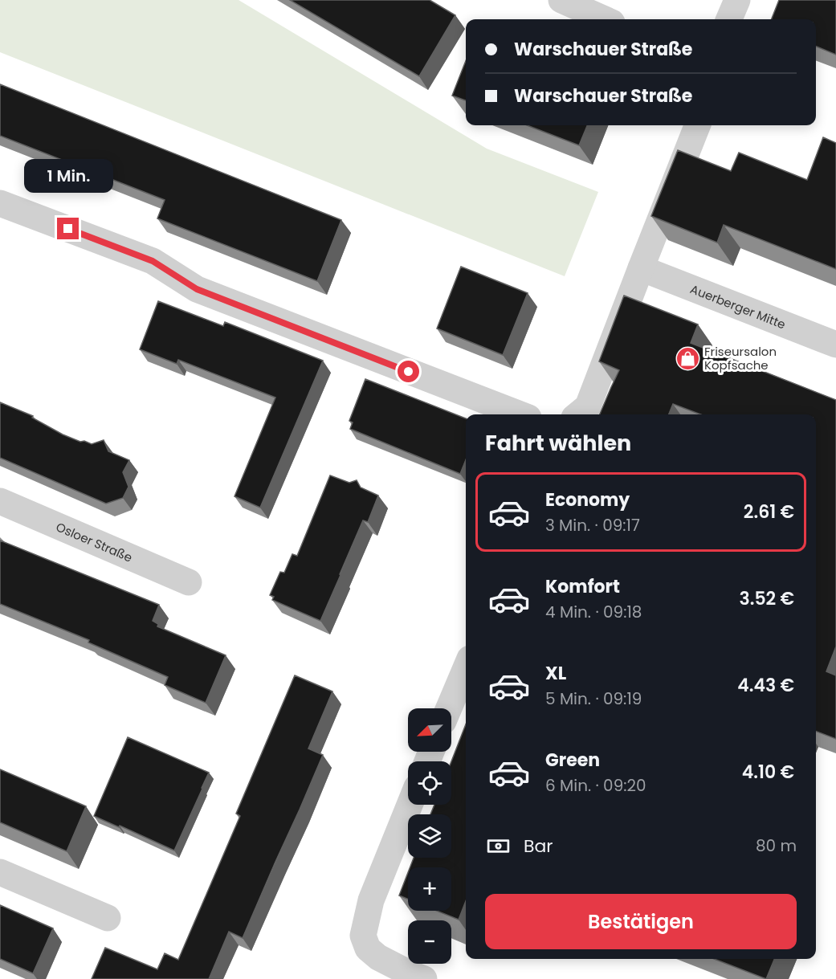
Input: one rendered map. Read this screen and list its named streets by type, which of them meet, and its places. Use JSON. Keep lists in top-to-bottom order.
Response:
{
  "streets": {
    "street": ["Auerberger Mitte", "Osloer Straße"]
  },
  "places": {
    "shop": ["Friseursalon Kopfsache"]
  },
  "north": "bottom left",
  "page": {
    "banner": ["Warschauer Straße", "Warschauer Straße"],
    "bubble": "1 Min.",
    "heading": "Fahrt wählen",
    "list": [
      {
        "name": "Economy",
        "note": "3 Min. · 09:17",
        "value": "2.61 €"
      },
      {
        "name": "Komfort",
        "note": "4 Min. · 09:18",
        "value": "3.52 €"
      },
      {
        "name": "XL",
        "note": "5 Min. · 09:19",
        "value": "4.43 €"
      },
      {
        "name": "Green",
        "note": "6 Min. · 09:20",
        "value": "4.10 €"
      }
    ],
    "map_buttons": ["+", "−"],
    "pay": ["Bar", "80 m"],
    "buttons": "Bestätigen"
  }
}
